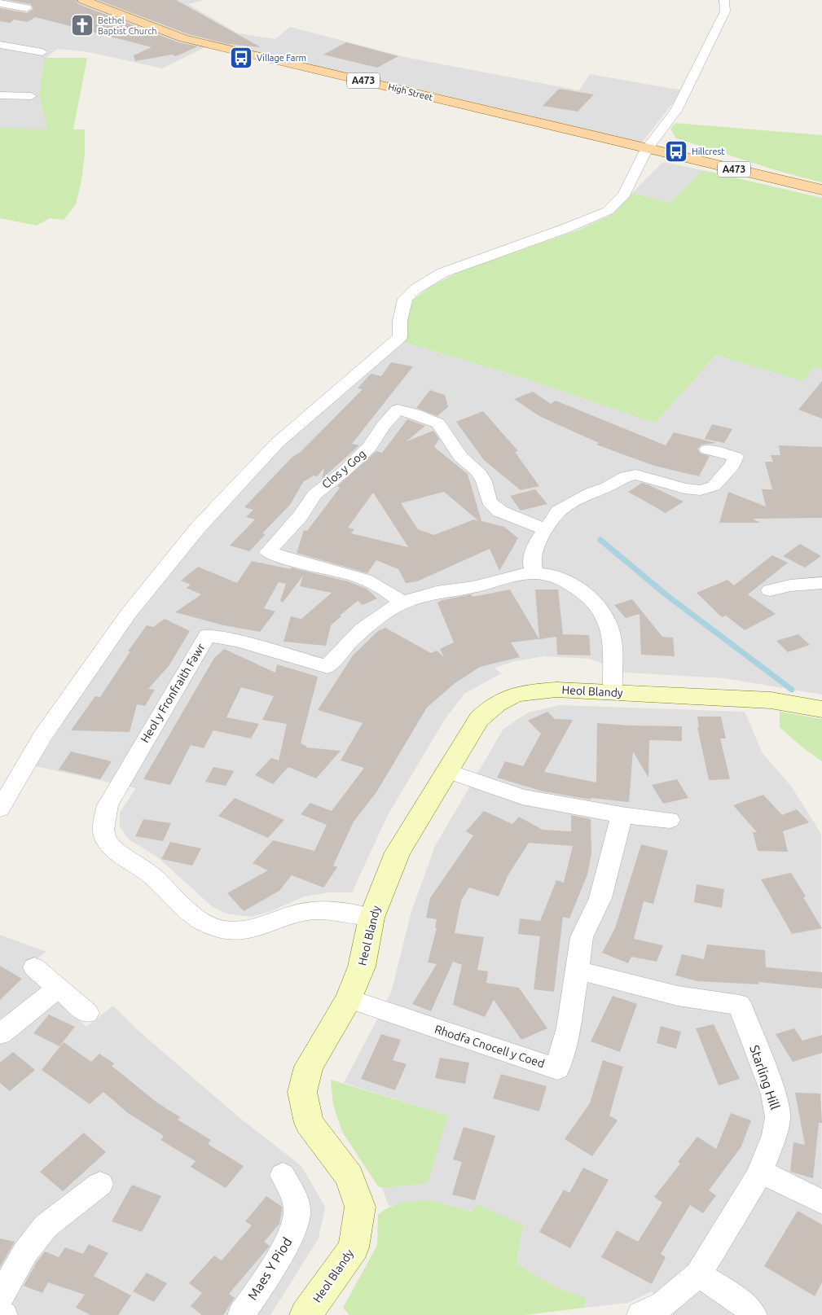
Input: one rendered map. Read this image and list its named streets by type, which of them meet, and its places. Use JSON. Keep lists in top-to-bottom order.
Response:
{
  "streets": {
    "main road": ["A473", "High Street"],
    "street": [
      "Clos y Gog",
      "Heol Blandy",
      "Heol y Fronfraith Fawr",
      "Rhodfa Cnocell y Coed",
      "Starling Hill",
      "Maes Y Piod"
    ]
  },
  "crossings": [
    ["A473", "High Street"],
    ["Clos y Gog", "Heol y Fronfraith Fawr"],
    ["Heol Blandy", "Heol y Fronfraith Fawr"],
    ["Heol Blandy", "Rhodfa Cnocell y Coed"],
    ["Rhodfa Cnocell y Coed", "Starling Hill"]
  ],
  "places": {
    "church": ["Bethel Baptist Church"],
    "bus stop": ["Village Farm", "Hillcrest"]
  }
}
